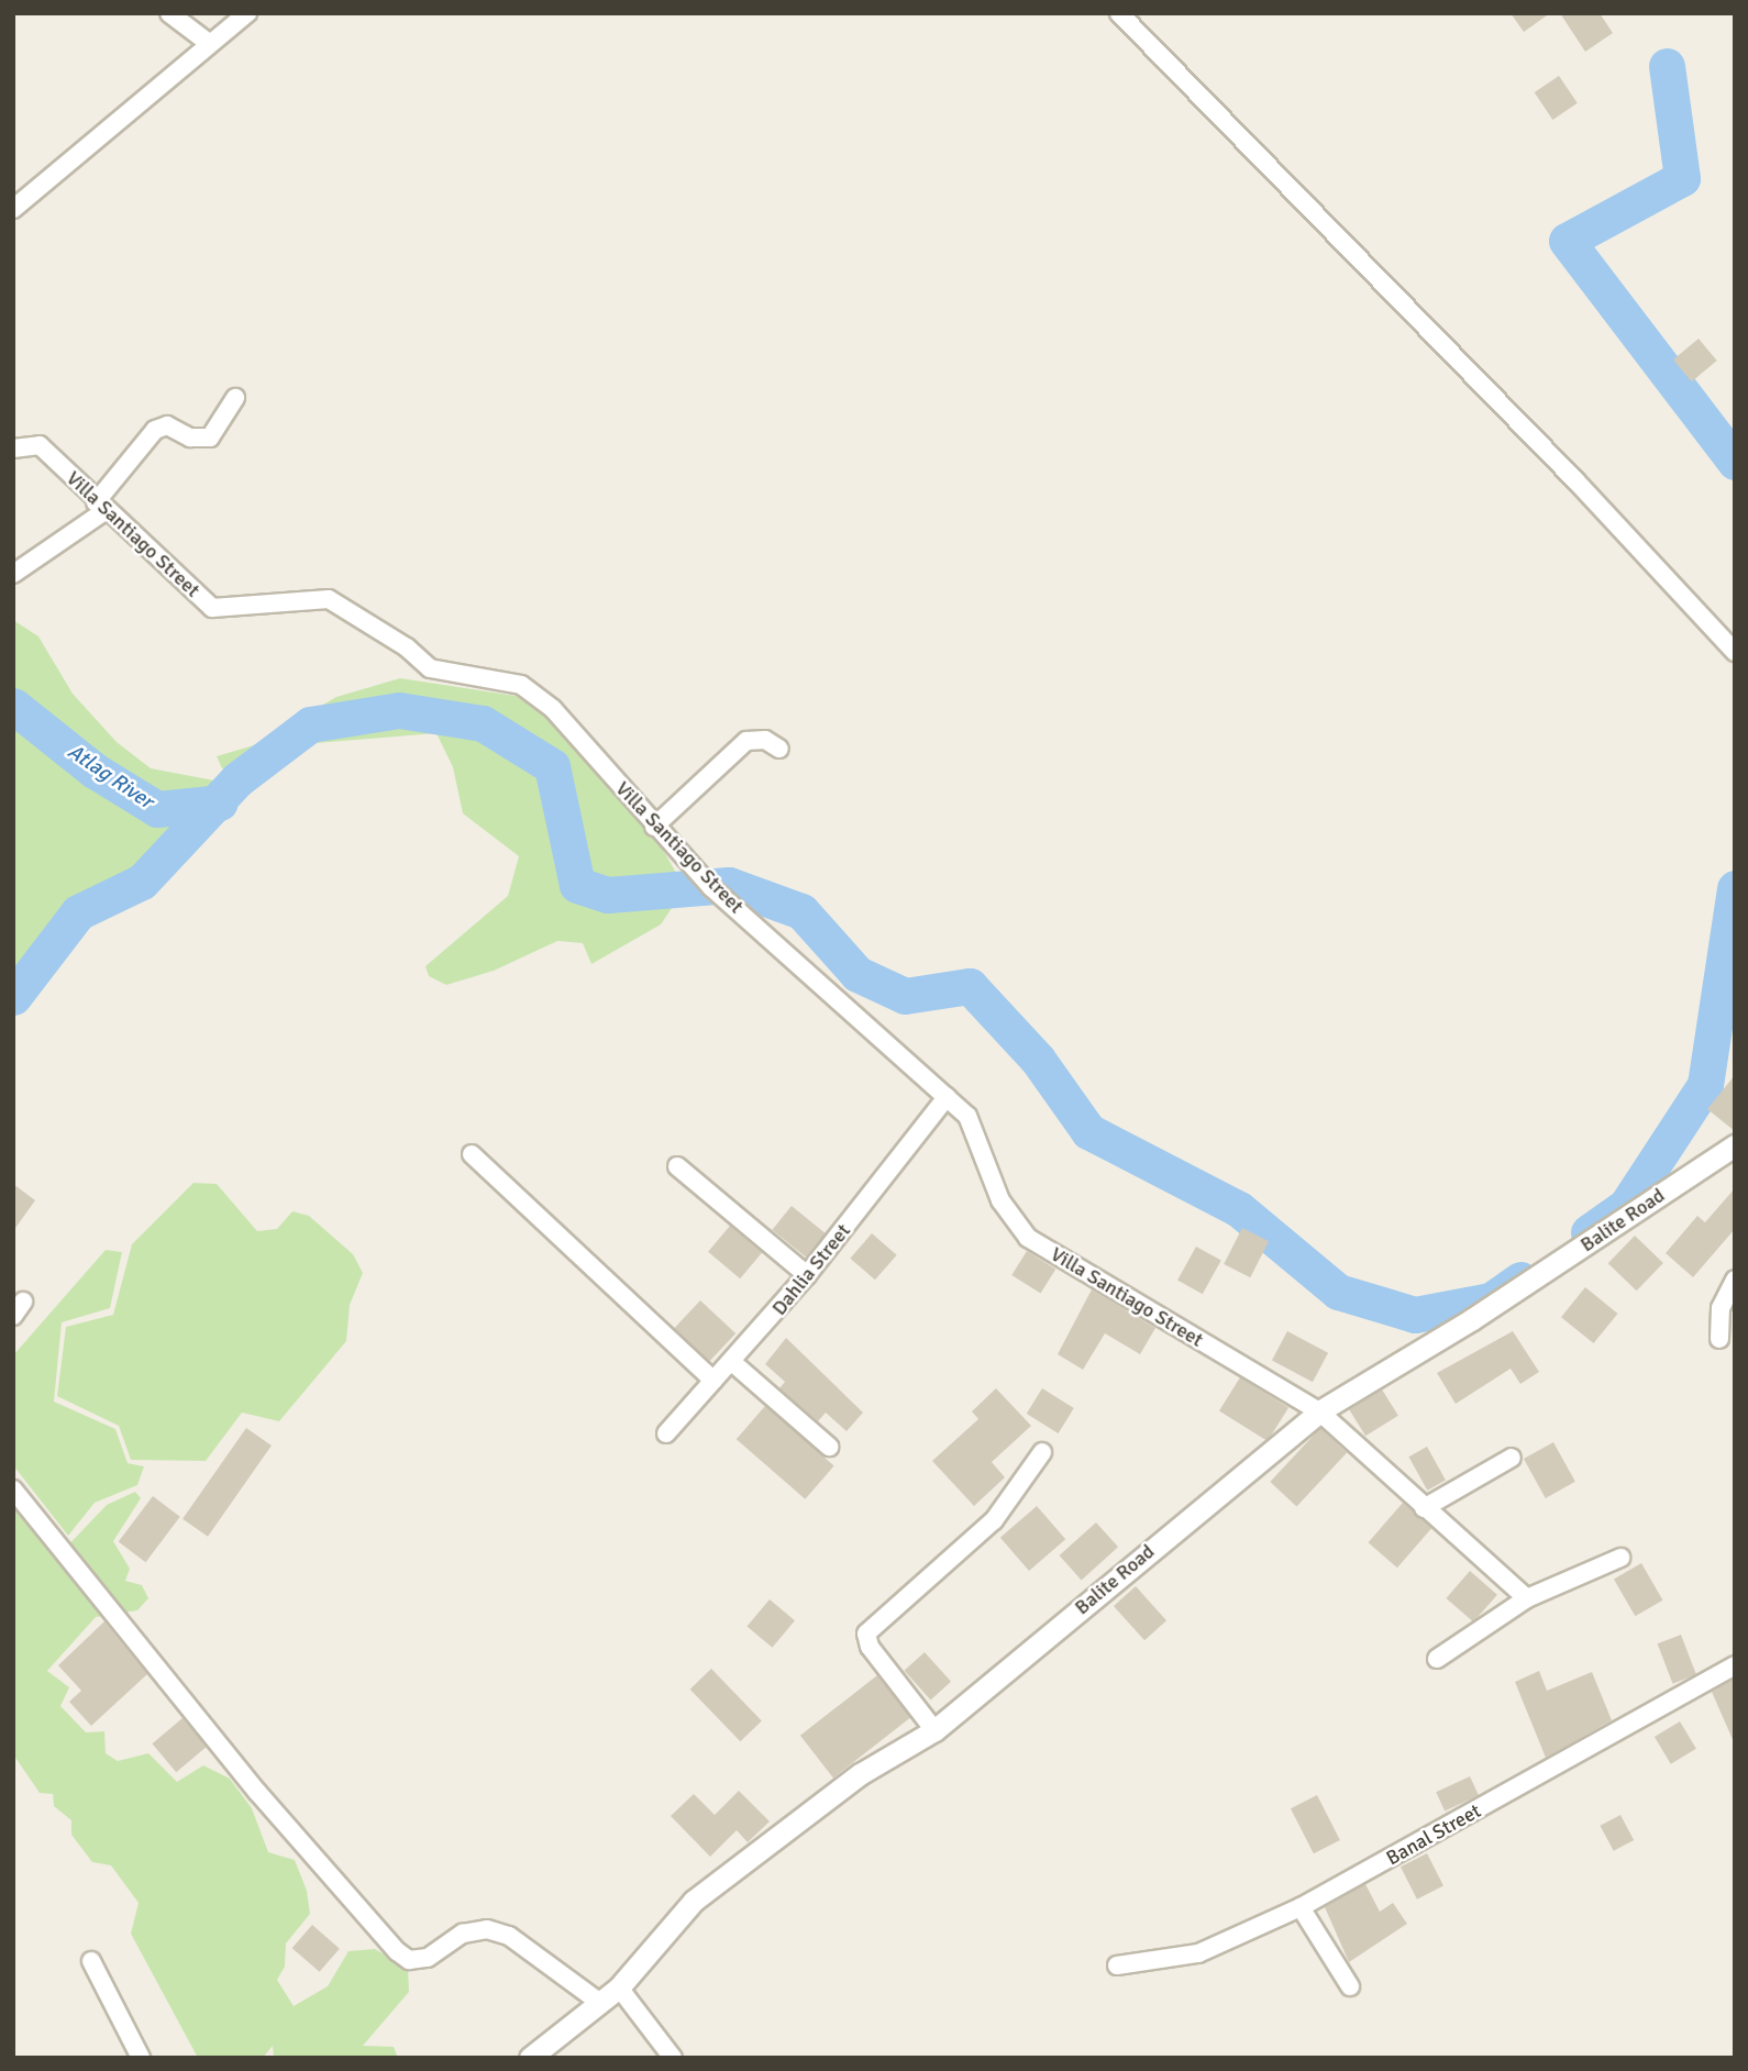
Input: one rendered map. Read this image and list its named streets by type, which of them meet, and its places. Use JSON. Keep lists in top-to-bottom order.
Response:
{
  "streets": {
    "street": [
      "Villa Santiago Street",
      "Balite Road",
      "Dahlia Street",
      "Banal Street"
    ]
  },
  "crossings": [
    ["Villa Santiago Street", "Balite Road"],
    ["Villa Santiago Street", "Dahlia Street"]
  ],
  "water": ["Atlag River"]
}
